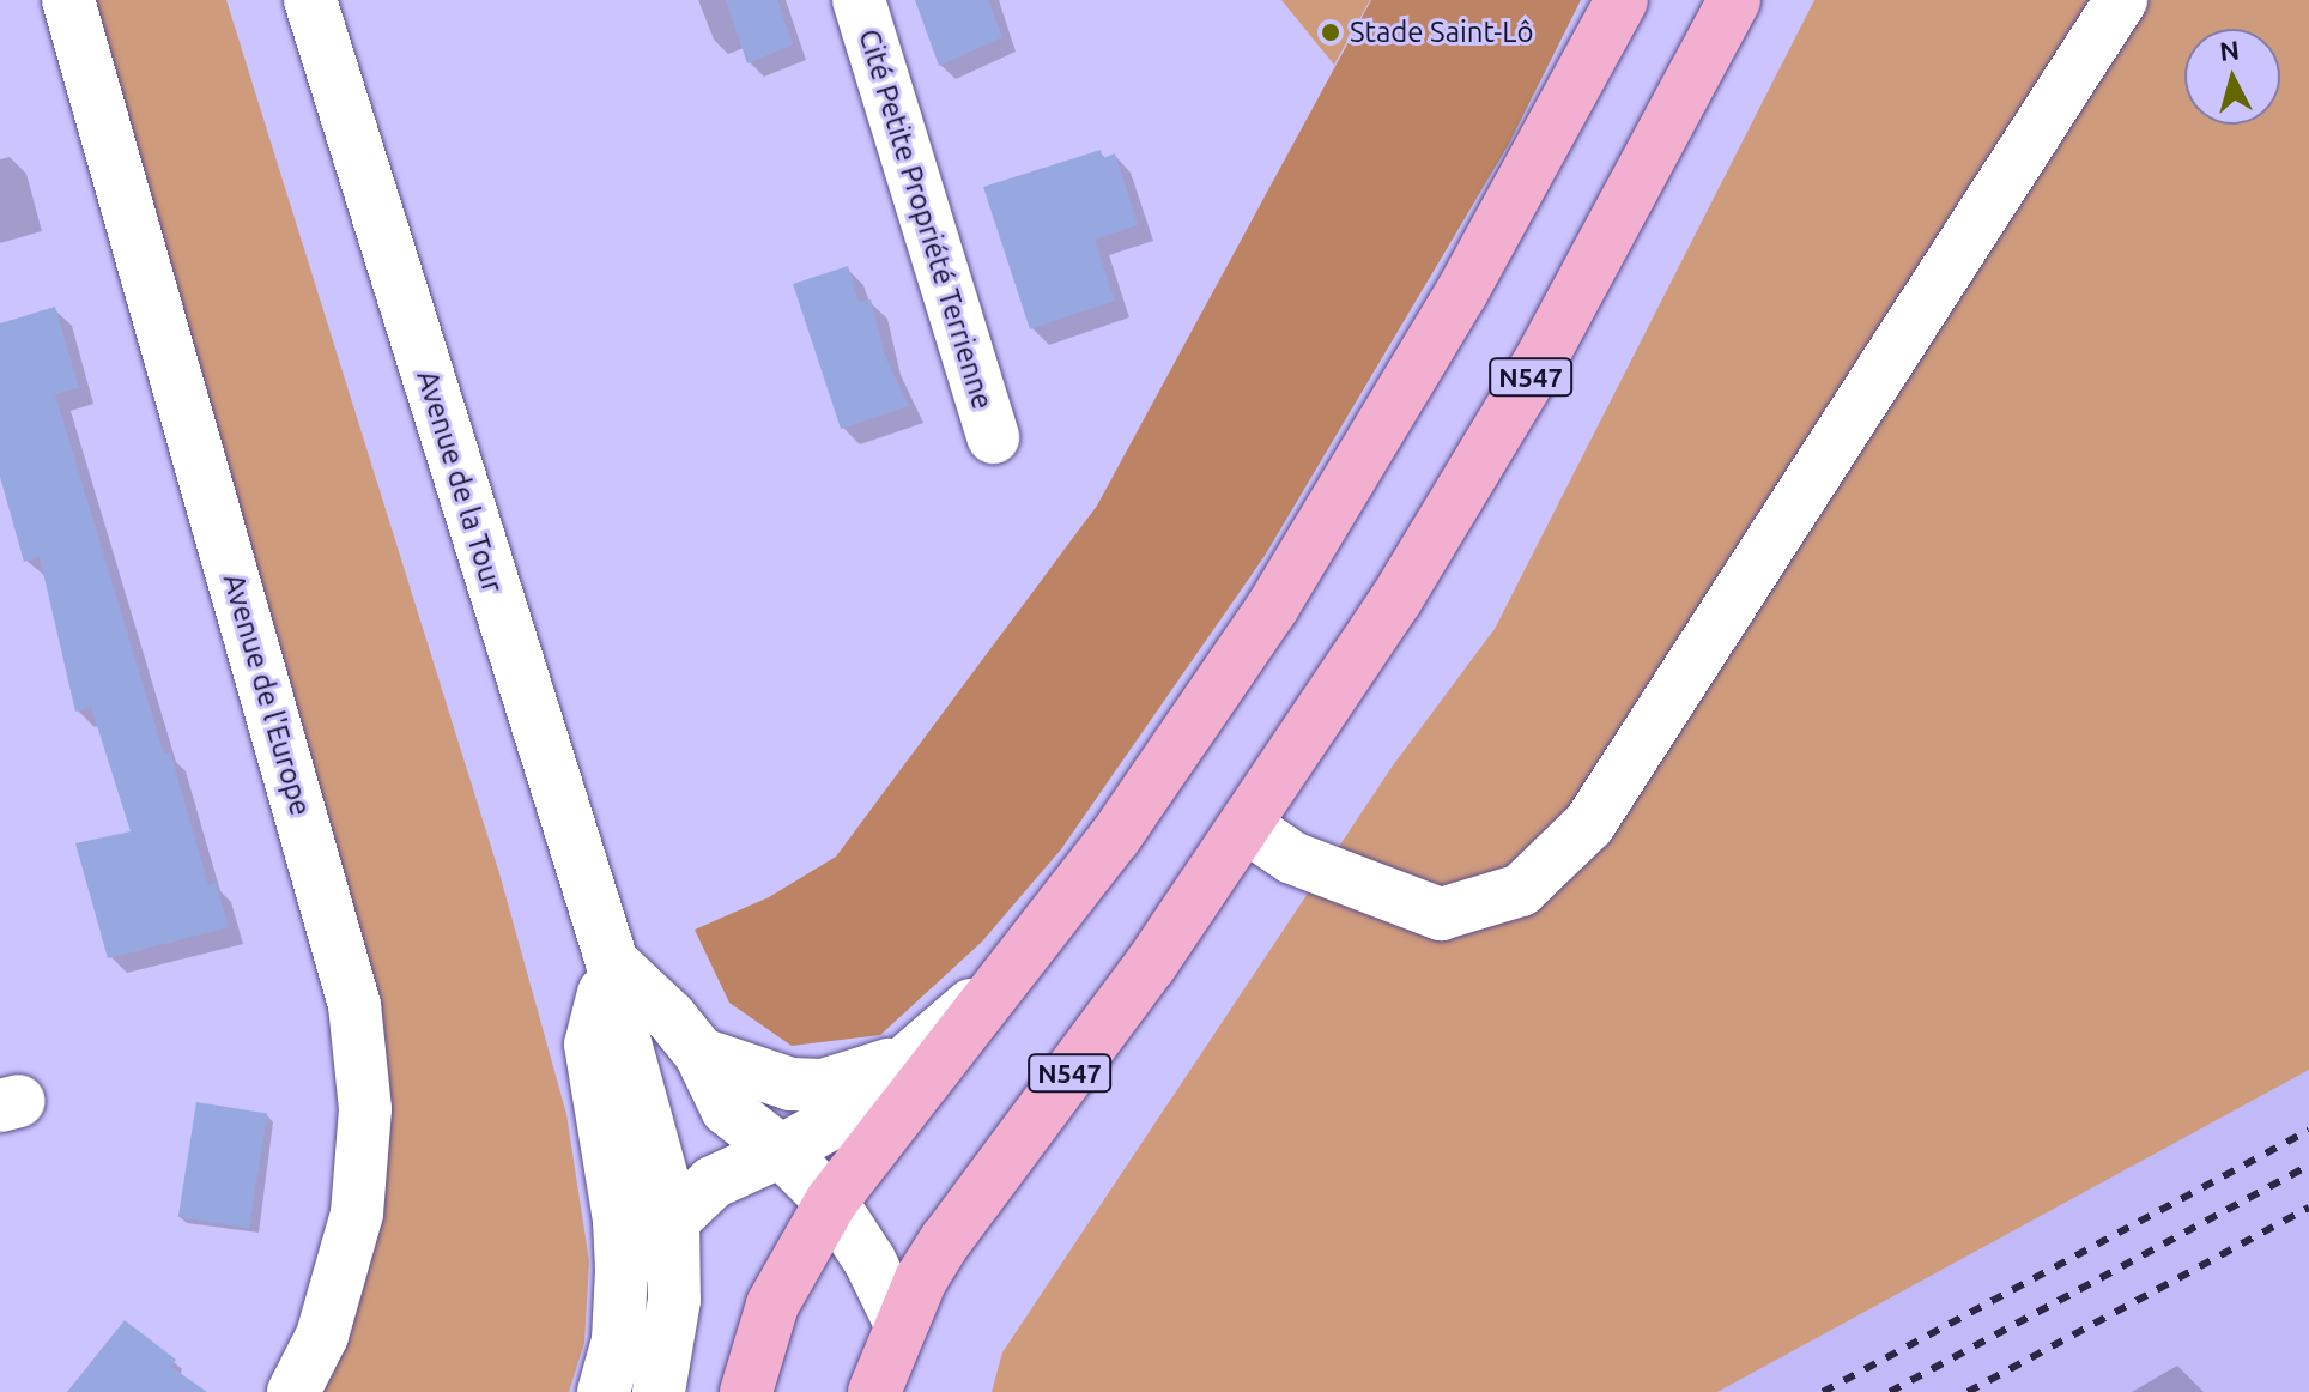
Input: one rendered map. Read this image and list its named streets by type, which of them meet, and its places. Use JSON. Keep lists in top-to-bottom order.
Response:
{
  "streets": {
    "main road": ["N547"],
    "street": ["Cité Petite Propriété Terrienne", "Avenue de la Tour", "Avenue de l'Europe"]
  },
  "crossings": [
    ["N547", "Avenue de la Tour"]
  ],
  "places": ["Stade Saint-Lô"],
  "north": "top"
}
